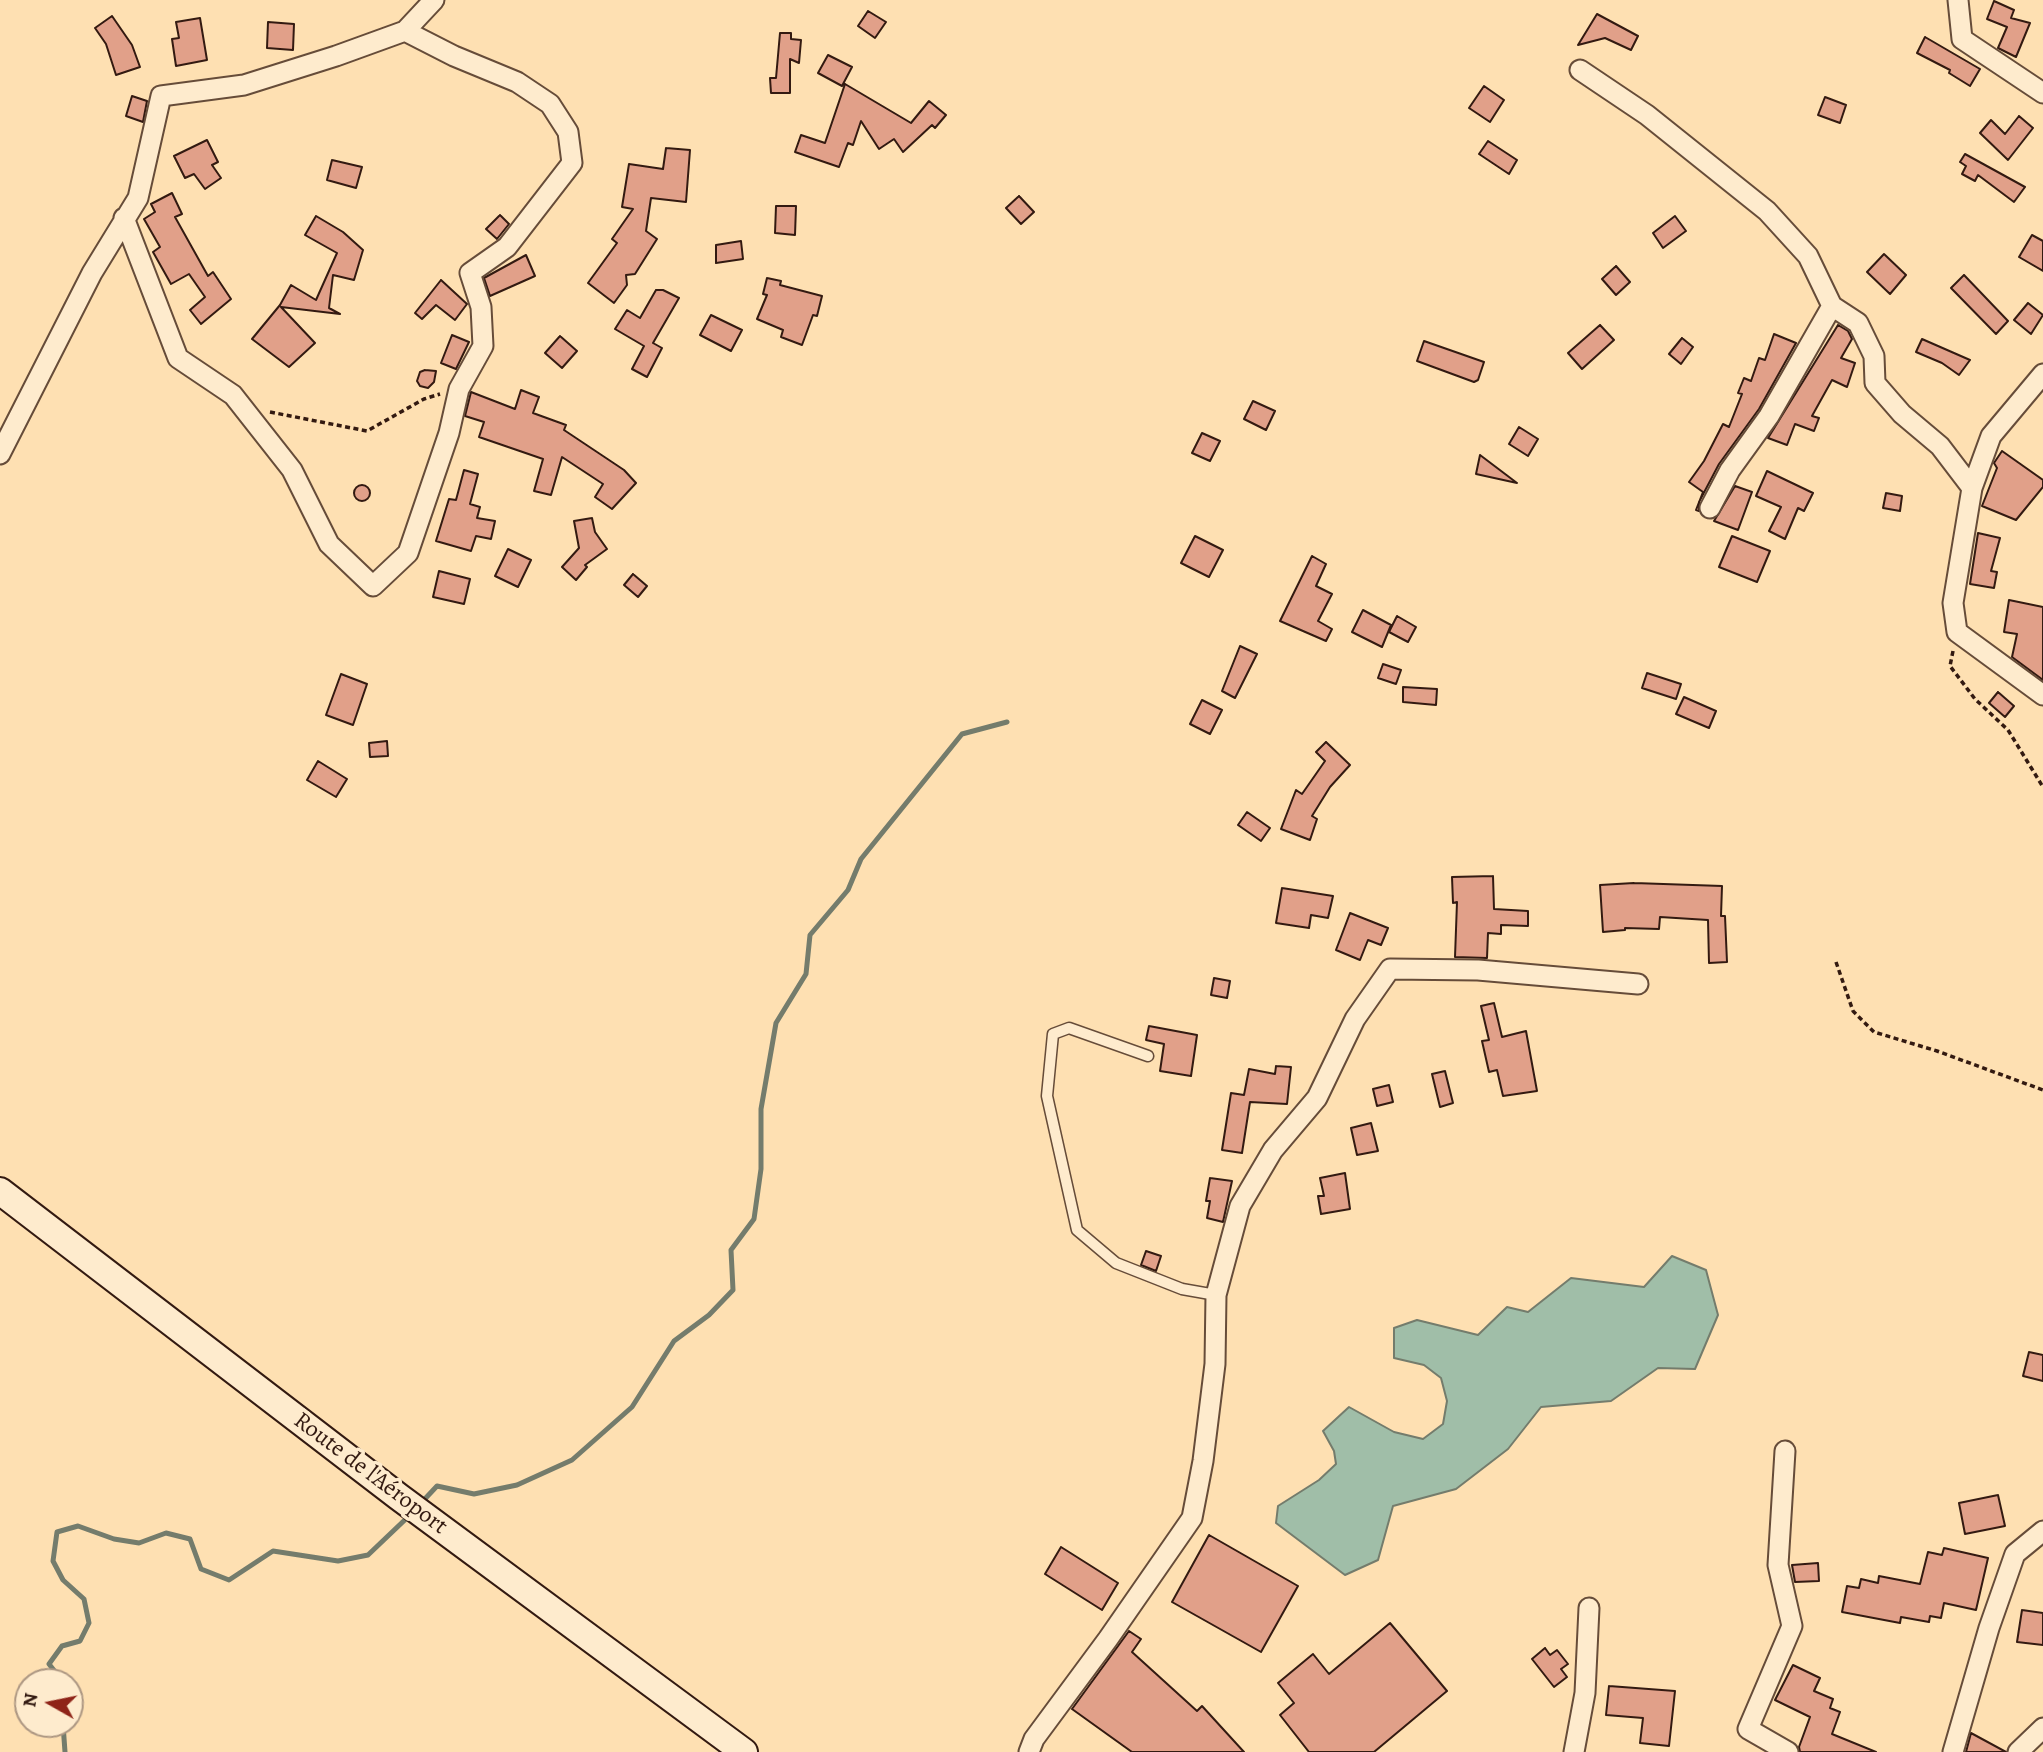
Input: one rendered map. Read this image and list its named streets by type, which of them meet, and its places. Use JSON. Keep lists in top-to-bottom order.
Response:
{
  "streets": {
    "main road": ["Route de l'Aéroport"]
  },
  "north": "left"
}
